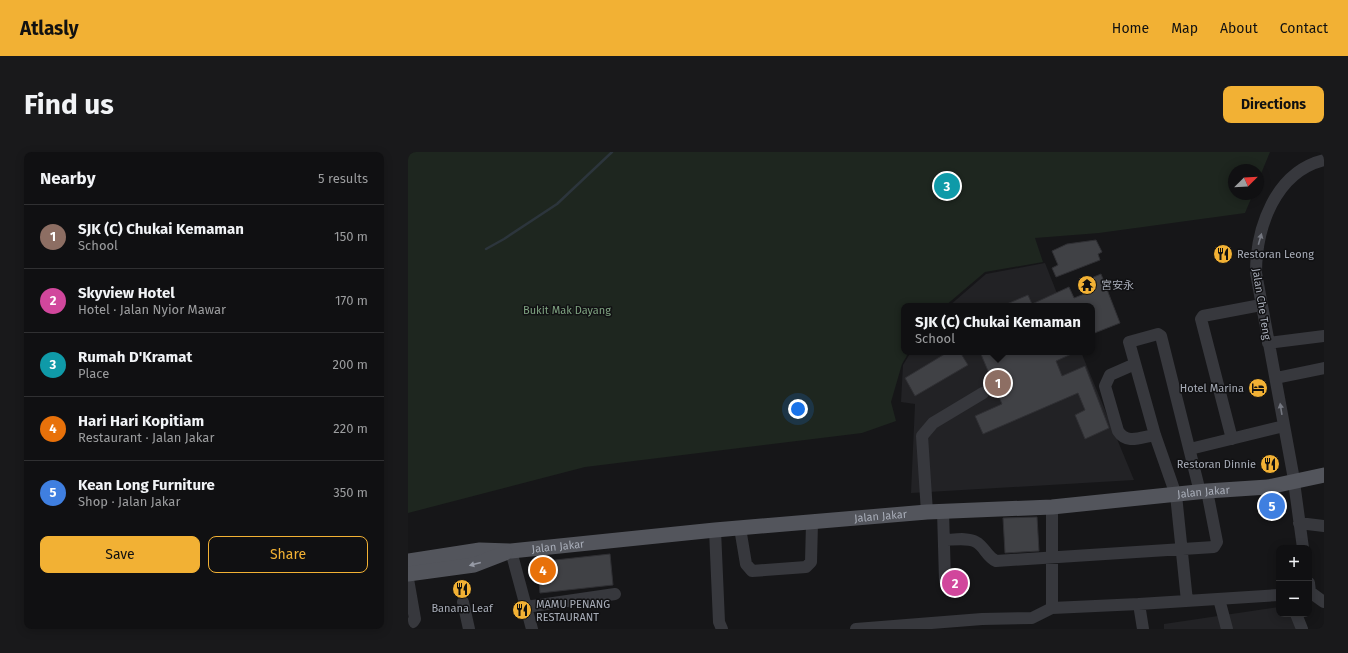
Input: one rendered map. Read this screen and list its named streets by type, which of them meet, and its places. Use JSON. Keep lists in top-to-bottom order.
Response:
{
  "streets": {
    "main road": ["Jalan Jakar"],
    "street": ["Jalan Che Teng"]
  },
  "crossings": [
    ["Jalan Che Teng", "Jalan Jakar"]
  ],
  "one_way": ["Jalan Che Teng"],
  "parks": ["Bukit Mak Dayang"],
  "places": {
    "restaurant": [
      "Restoran Leong",
      "Restoran Dinnie",
      "Banana Leaf",
      "MAMU PENANG RESTAURANT"
    ],
    "temple": ["宮安永"],
    "hotel": ["Hotel Marina"]
  },
  "north": "top right",
  "page": {
    "header": "Atlasly",
    "nav": [
      "Home",
      "Map",
      "About",
      "Contact"
    ],
    "buttons": [
      "Directions",
      ["Save", "Share"]
    ],
    "title": "Find us",
    "heading": ["Nearby", "5 results"],
    "pins": [
      "3",
      "1",
      "5",
      "4",
      "2"
    ],
    "list": [
      {
        "mark": "1",
        "name": "SJK (C) Chukai Kemaman",
        "note": "School",
        "value": "150 m"
      },
      {
        "mark": "2",
        "name": "Skyview Hotel",
        "note": "Hotel · Jalan Nyior Mawar",
        "value": "170 m"
      },
      {
        "mark": "3",
        "name": "Rumah D'Kramat",
        "note": "Place",
        "value": "200 m"
      },
      {
        "mark": "4",
        "name": "Hari Hari Kopitiam",
        "note": "Restaurant · Jalan Jakar",
        "value": "220 m"
      },
      {
        "mark": "5",
        "name": "Kean Long Furniture",
        "note": "Shop · Jalan Jakar",
        "value": "350 m"
      }
    ],
    "popup": ["SJK (C) Chukai Kemaman", "School"],
    "map_buttons": ["+", "−"]
  }
}
